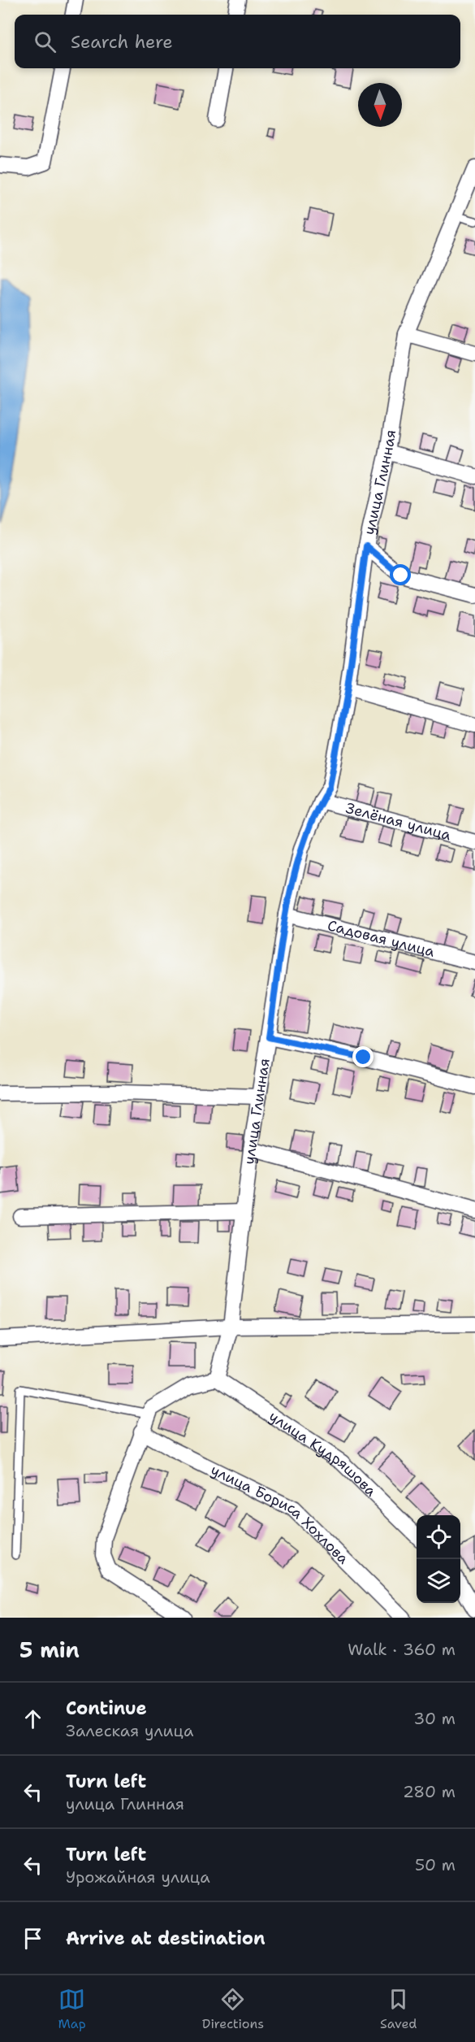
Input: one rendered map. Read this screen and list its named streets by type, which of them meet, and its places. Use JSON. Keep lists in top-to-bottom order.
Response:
{
  "streets": {
    "street": [
      "улица Глинная",
      "Зелёная улица",
      "Садовая улица",
      "улица Кудряшова",
      "улица Бориса Хохлова"
    ]
  },
  "crossings": [
    ["улица Глинная", "Зелёная улица"],
    ["улица Глинная", "Садовая улица"],
    ["улица Глинная", "улица Кудряшова"]
  ],
  "north": "bottom",
  "page": {
    "search": "Search here",
    "heading": ["5 min", "Walk · 360 m"],
    "list": [
      ["Continue", "Залеская улица", "30 m"],
      ["Turn left", "улица Глинная", "280 m"],
      ["Turn left", "Урожайная улица", "50 m"],
      "Arrive at destination"
    ],
    "nav": ["Map", "Directions", "Saved"]
  }
}
